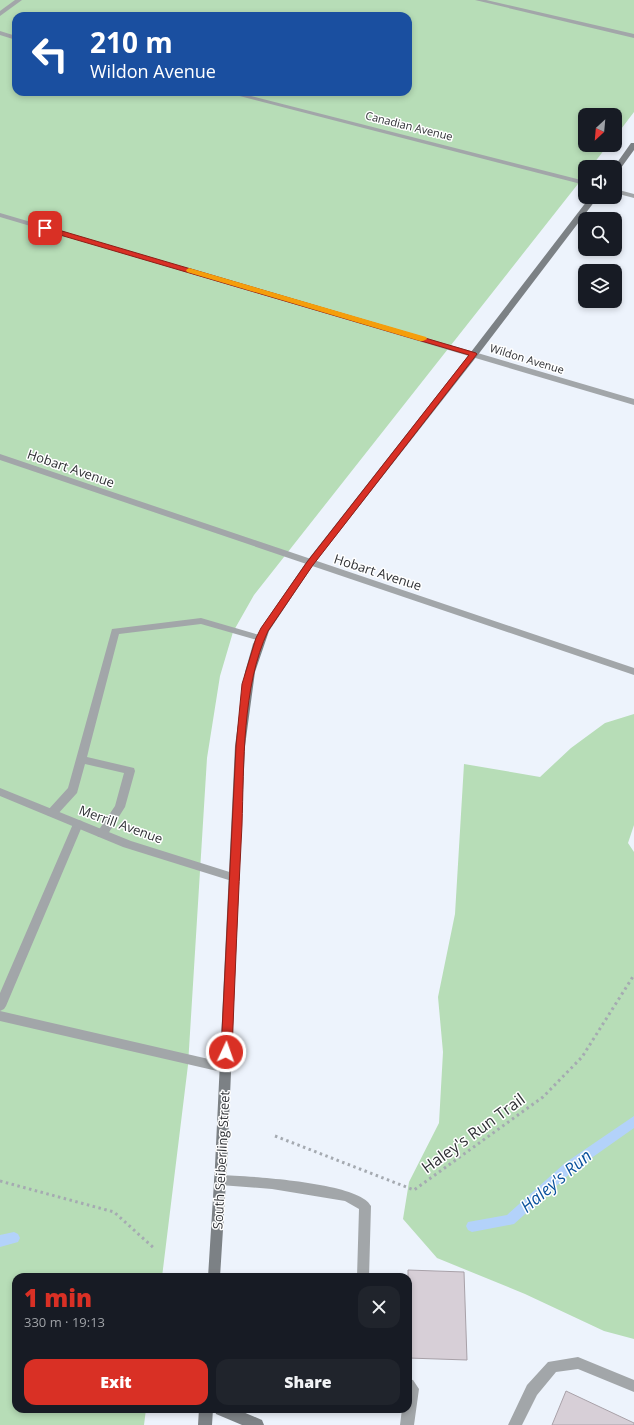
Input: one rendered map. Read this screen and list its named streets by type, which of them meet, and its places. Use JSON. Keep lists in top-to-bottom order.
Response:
{
  "streets": {
    "main road": ["South Seiberling Street"],
    "street": [
      "Canadian Avenue",
      "Wildon Avenue",
      "Hobart Avenue",
      "Merrill Avenue"
    ],
    "path": ["Haley's Run Trail"]
  },
  "crossings": [
    ["Wildon Avenue", "South Seiberling Street"],
    ["Hobart Avenue", "South Seiberling Street"],
    ["Merrill Avenue", "South Seiberling Street"]
  ],
  "water": ["Haley's Run"],
  "north": "bottom left",
  "page": {
    "turn": ["210 m", "Wildon Avenue"],
    "heading": ["1 min", "330 m · 19:13"],
    "buttons": ["Exit", "Share"]
  }
}
